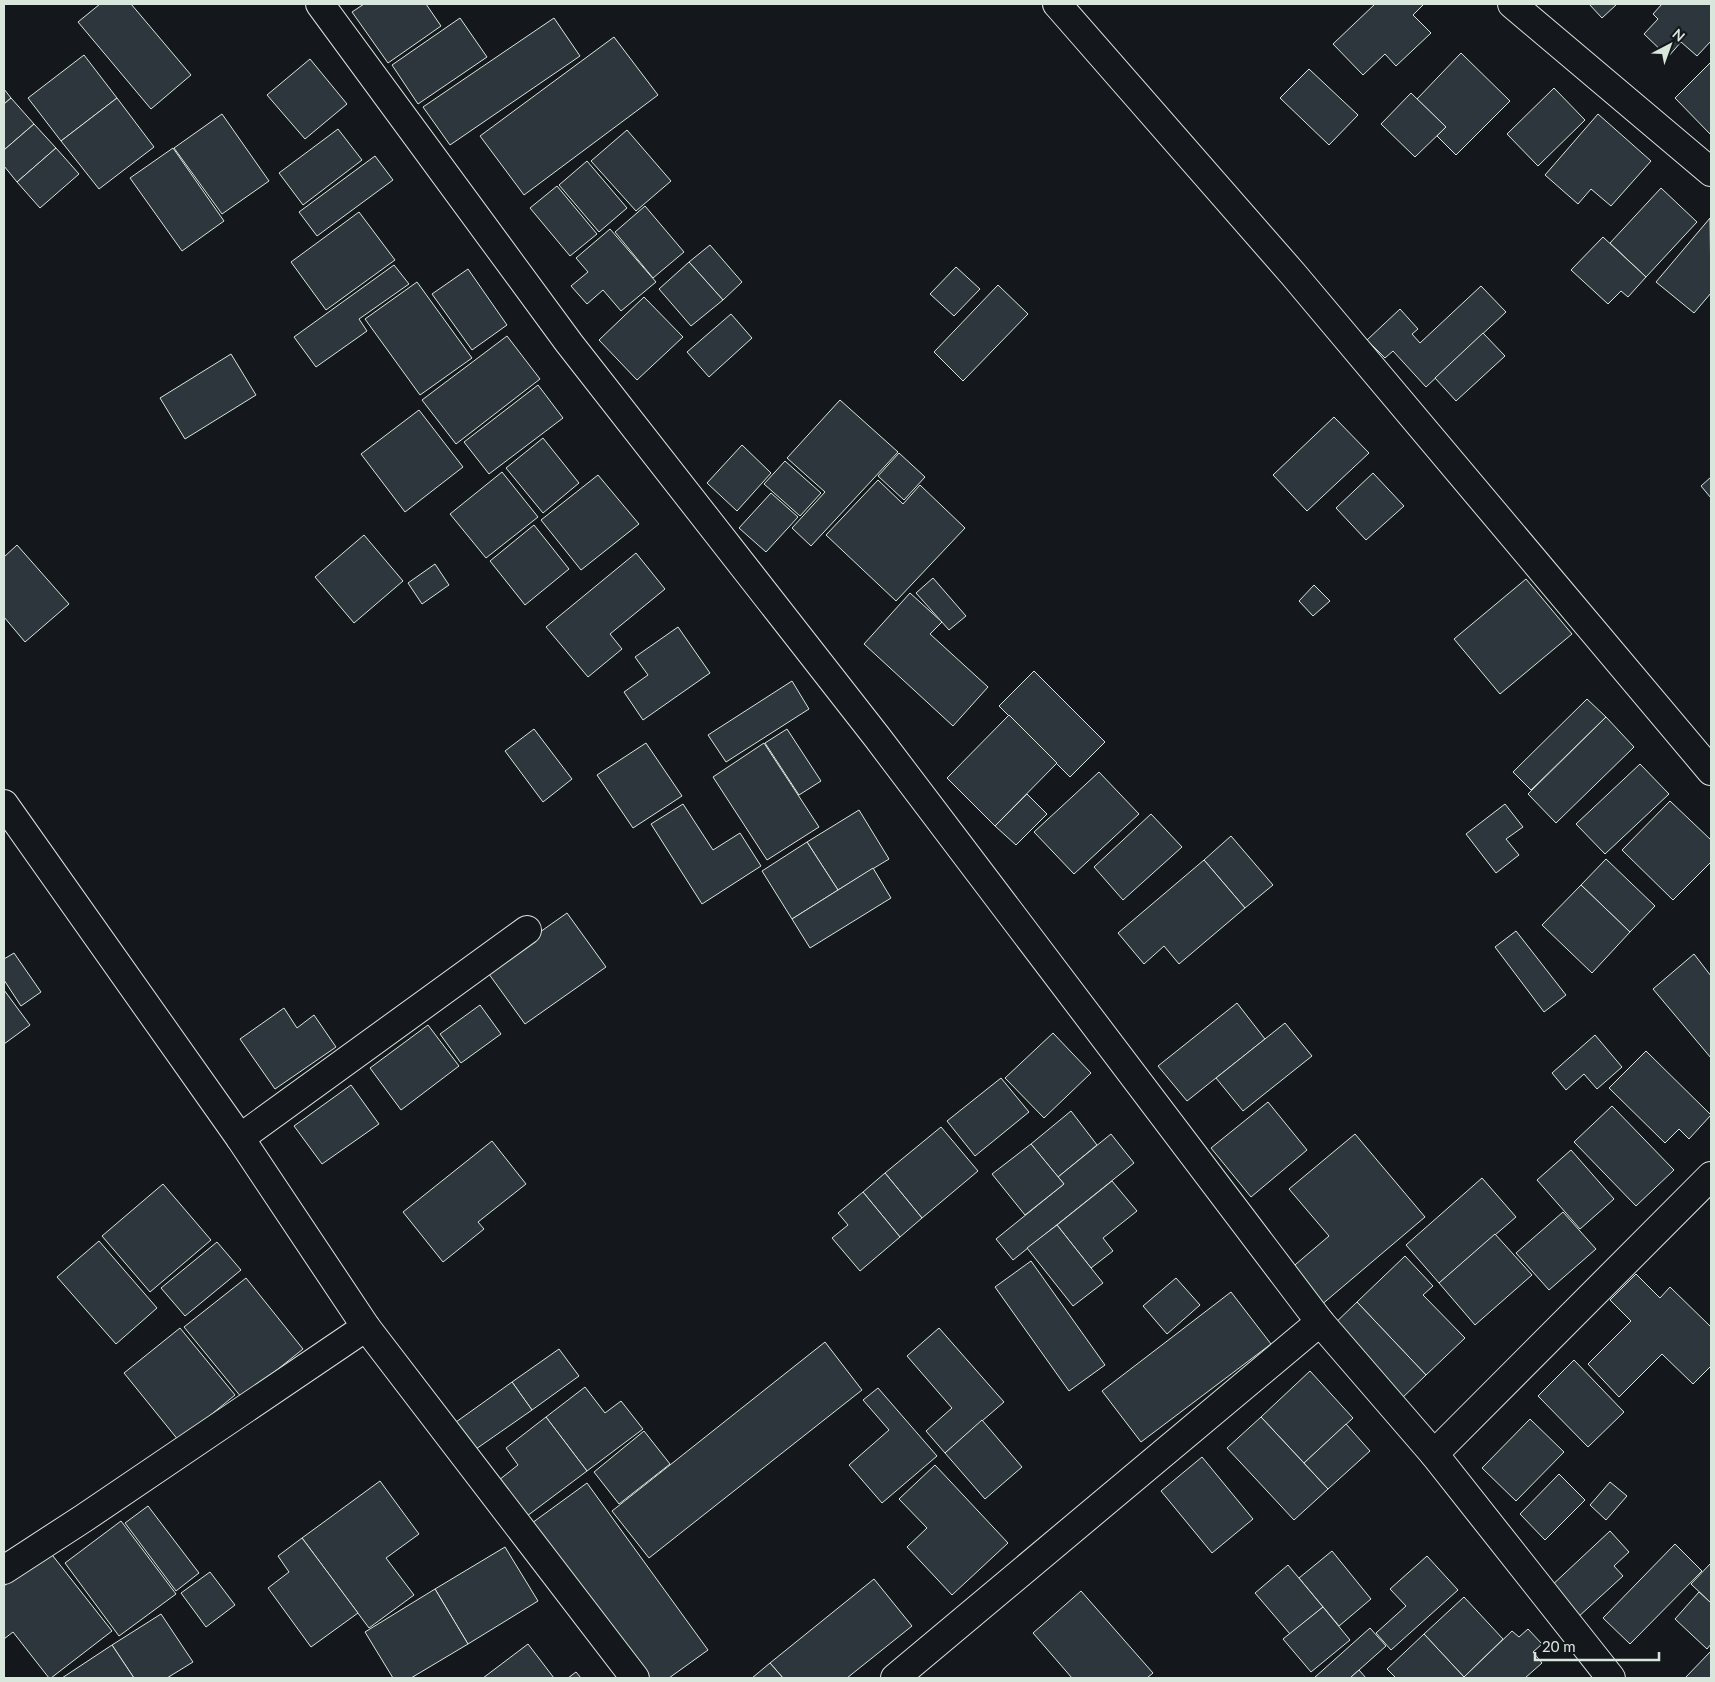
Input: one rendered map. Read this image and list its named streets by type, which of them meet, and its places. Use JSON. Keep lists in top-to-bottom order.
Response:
{
  "scale_bar": "20 m",
  "north": "top right"
}
